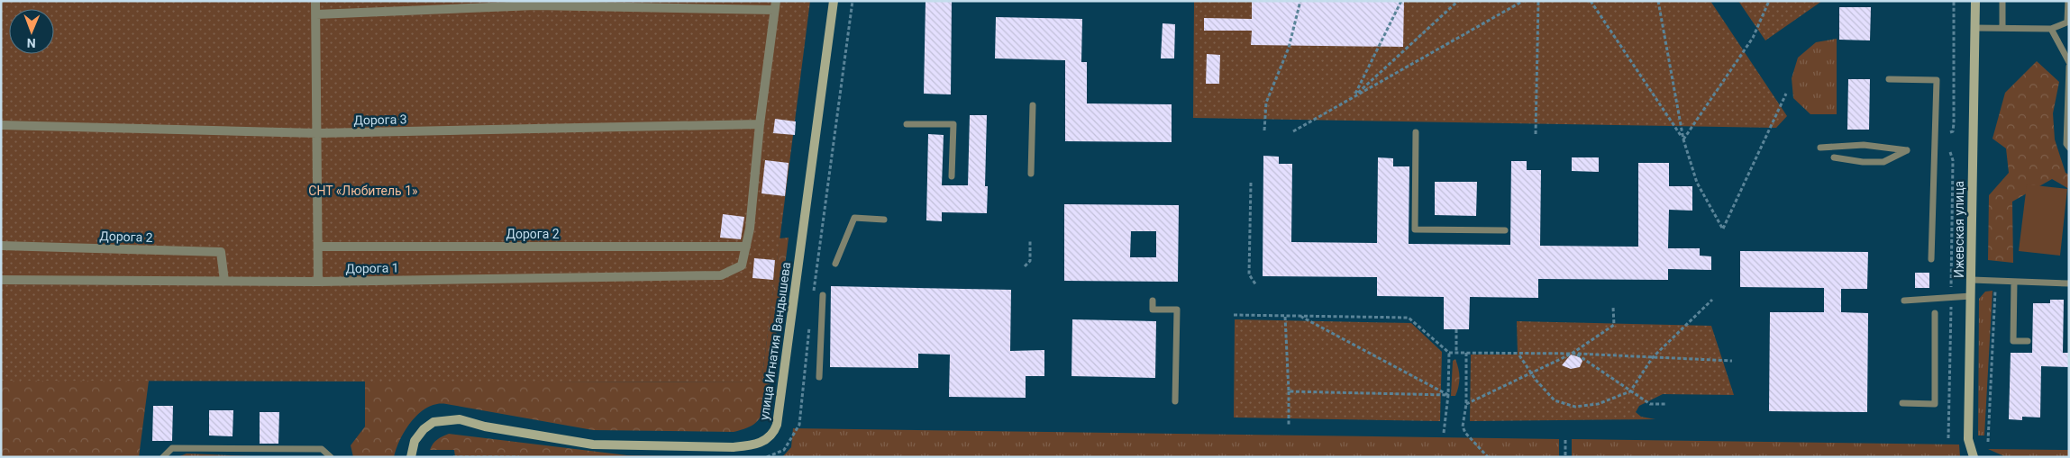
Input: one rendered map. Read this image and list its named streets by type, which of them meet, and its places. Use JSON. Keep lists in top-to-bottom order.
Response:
{
  "streets": {
    "street": [
      "Дорога 3",
      "Ижевская улица",
      "Дорога 2",
      "Дорога 1",
      "улица Игнатия Вандышева"
    ]
  },
  "crossings": [
    ["Дорога 2", "Дорога 1"]
  ],
  "parks": ["СНТ «Любитель 1»"],
  "north": "bottom"
}
